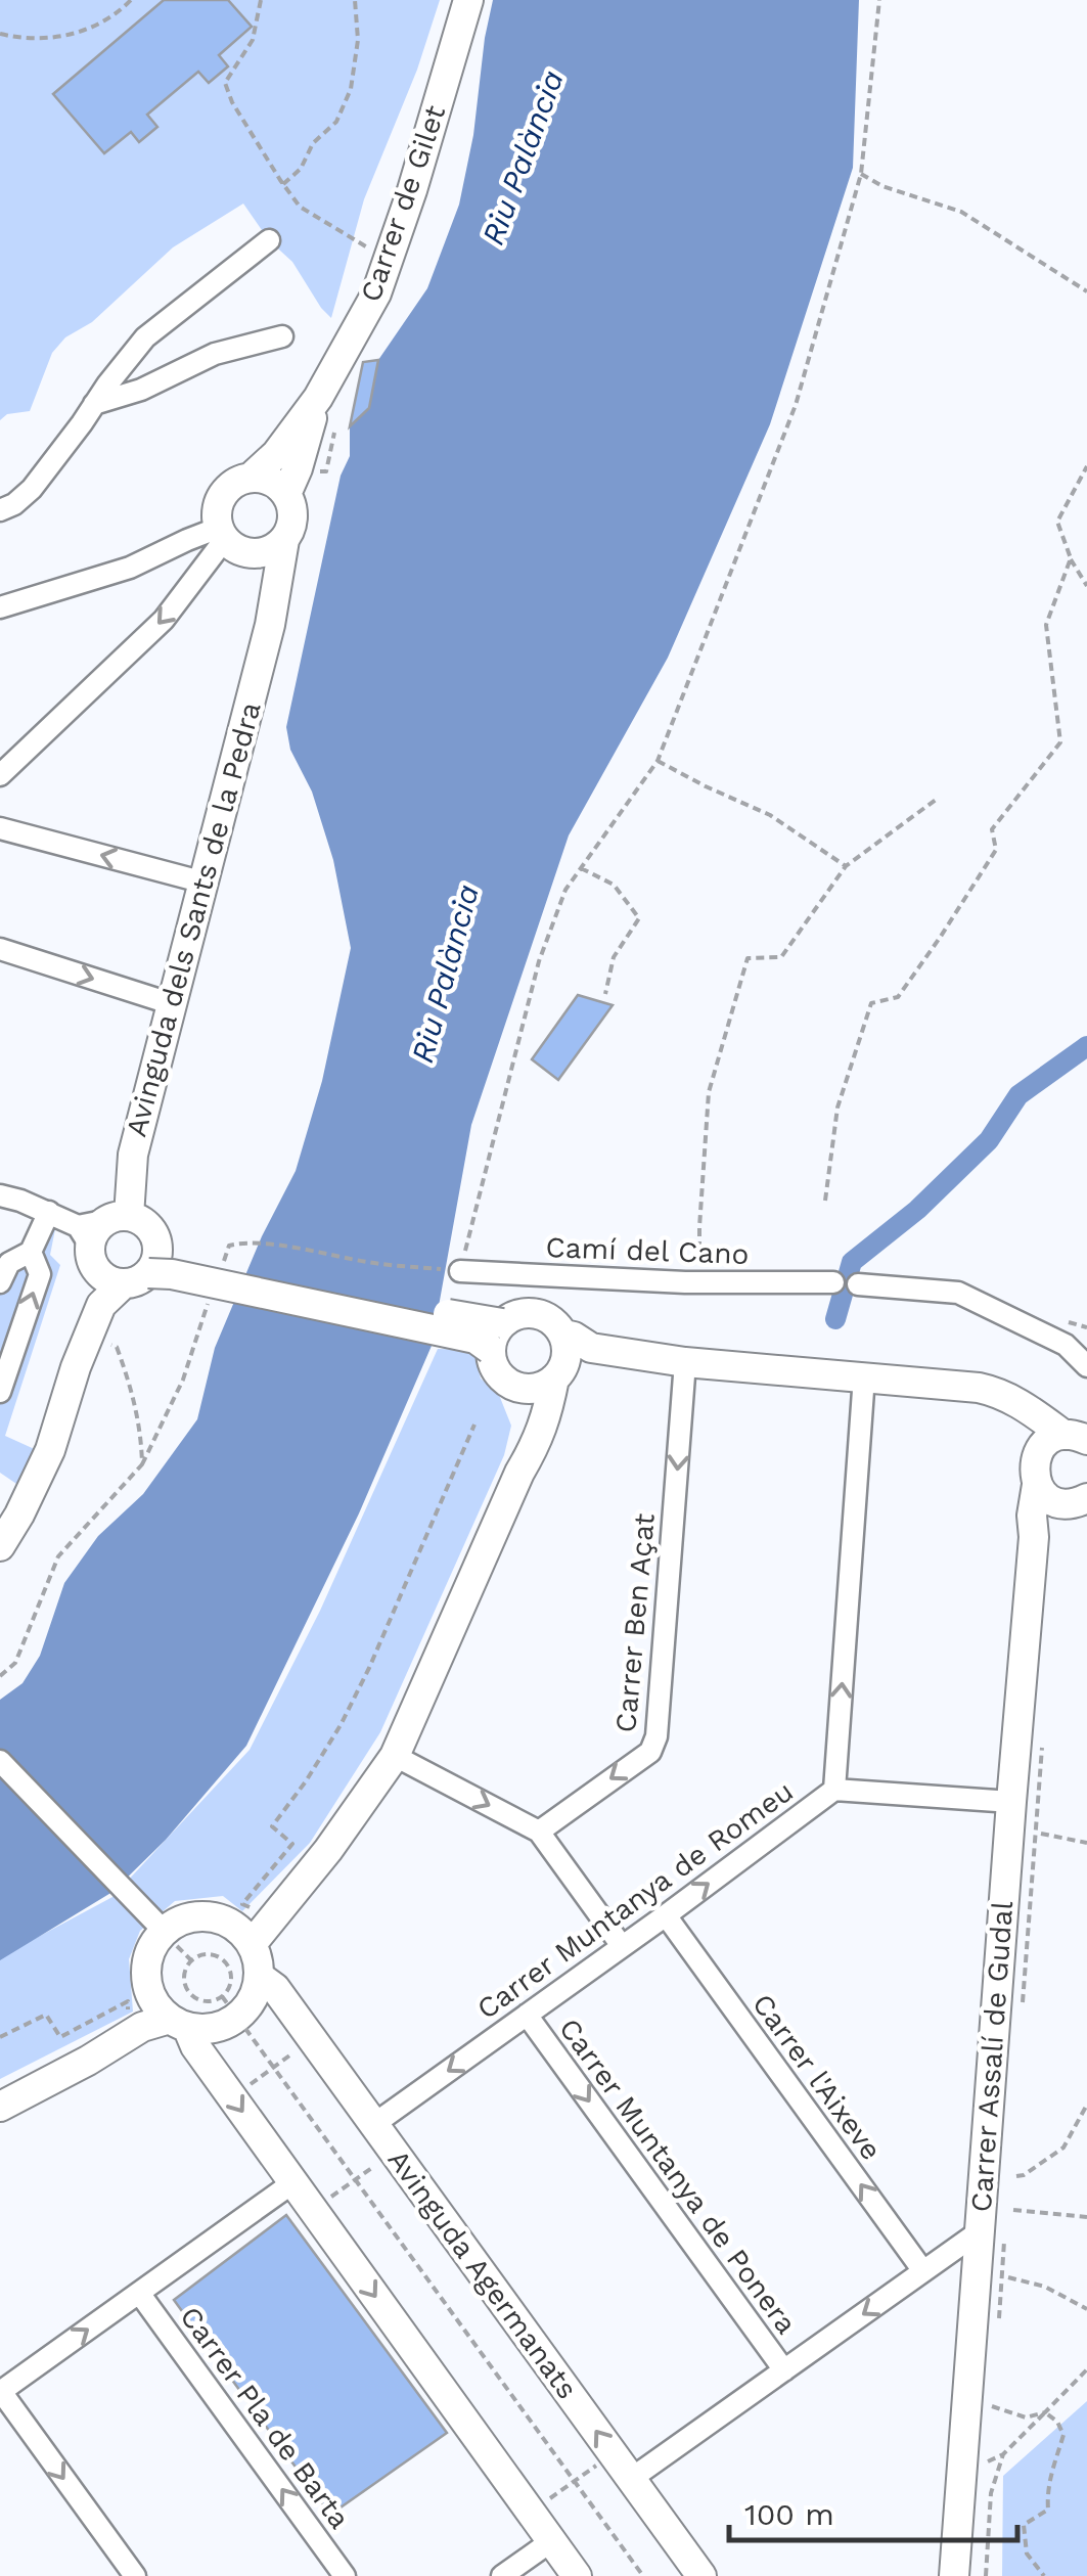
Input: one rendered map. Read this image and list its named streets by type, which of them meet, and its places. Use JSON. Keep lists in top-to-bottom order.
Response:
{
  "streets": {
    "street": [
      "Carrer de Gilet",
      "Avinguda dels Sants de la Pedra",
      "Camí del Cano",
      "Carrer Ben Açat",
      "Carrer Muntanya de Romeu",
      "Carrer Assalí de Gudal",
      "Carrer l'Aixeve",
      "Carrer Muntanya de Ponera",
      "Avinguda Agermanats",
      "Carrer Pla de Barta"
    ]
  },
  "crossings": [
    ["Carrer de Gilet", "Avinguda dels Sants de la Pedra"],
    ["Carrer Muntanya de Romeu", "Carrer Assalí de Gudal"],
    ["Carrer Muntanya de Romeu", "Carrer l'Aixeve"],
    ["Carrer Muntanya de Romeu", "Carrer Muntanya de Ponera"],
    ["Carrer Muntanya de Romeu", "Avinguda Agermanats"]
  ],
  "one_way": ["Carrer l'Aixeve", "Carrer Muntanya de Ponera"],
  "water": ["Riu Palància"],
  "scale_bar": "100 m"
}
